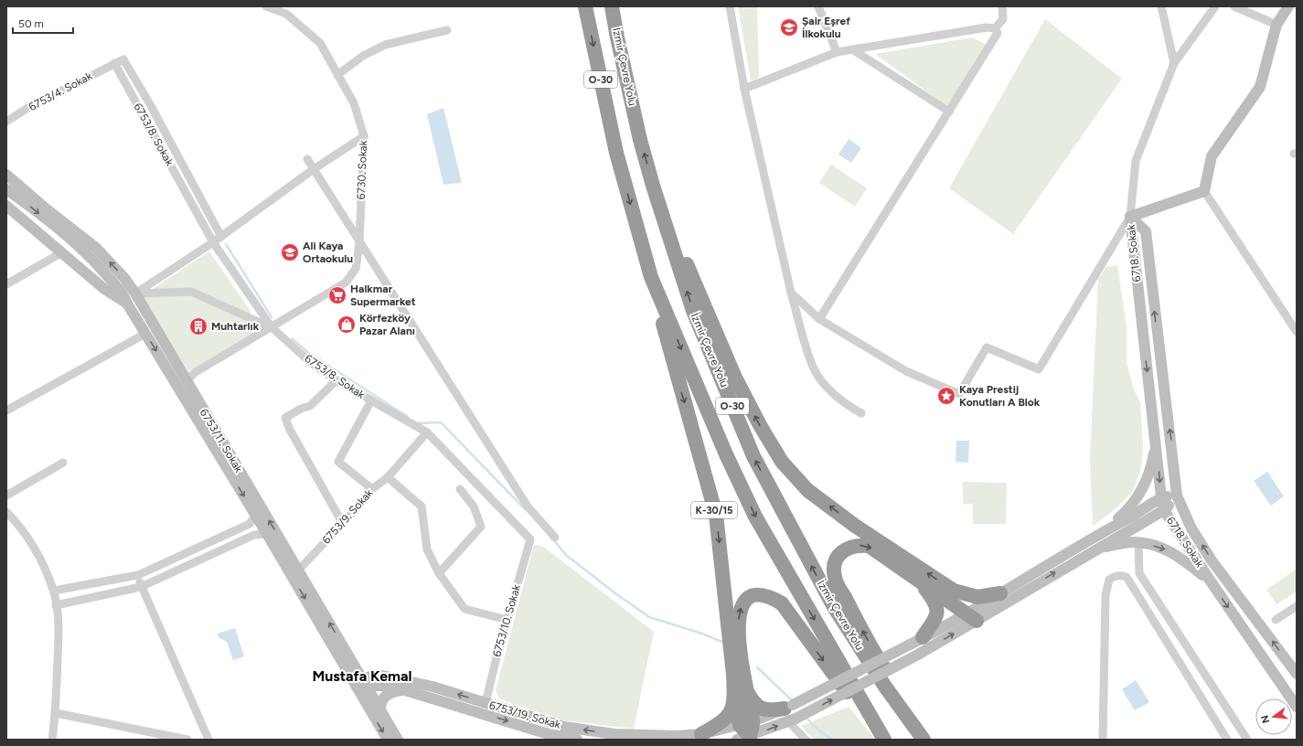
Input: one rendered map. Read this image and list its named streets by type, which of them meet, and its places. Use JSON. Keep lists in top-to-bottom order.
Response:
{
  "streets": {
    "highway": ["İzmir Çevre Yolu", "O-30", "K-30/15"],
    "street": [
      "6753/4. Sokak",
      "6753/8. Sokak",
      "6730. Sokak",
      "6718. Sokak",
      "6753/11. Sokak",
      "6753/9. Sokak",
      "6753/10. Sokak",
      "6753/19. Sokak"
    ]
  },
  "crossings": [
    ["O-30", "K-30/15"],
    ["6753/4. Sokak", "6753/8. Sokak"],
    ["6753/8. Sokak", "6730. Sokak"],
    ["6753/8. Sokak", "6753/9. Sokak"],
    ["6753/8. Sokak", "6753/10. Sokak"],
    ["6730. Sokak", "6753/11. Sokak"],
    ["6753/11. Sokak", "6753/9. Sokak"],
    ["6753/11. Sokak", "6753/19. Sokak"],
    ["K-30/15", "6753/19. Sokak"],
    ["6753/10. Sokak", "6753/19. Sokak"]
  ],
  "districts": ["Mustafa Kemal"],
  "places": {
    "school or university": ["Şair Eşref İlkokulu", "Ali Kaya Ortaokulu"],
    "supermarket": ["Halkmar Supermarket"],
    "shop": ["Körfezköy Pazar Alanı"],
    "building": ["Muhtarlık"],
    "place": ["Kaya Prestij Konutları A Blok"]
  },
  "scale_bar": "50 m",
  "north": "left"
}
